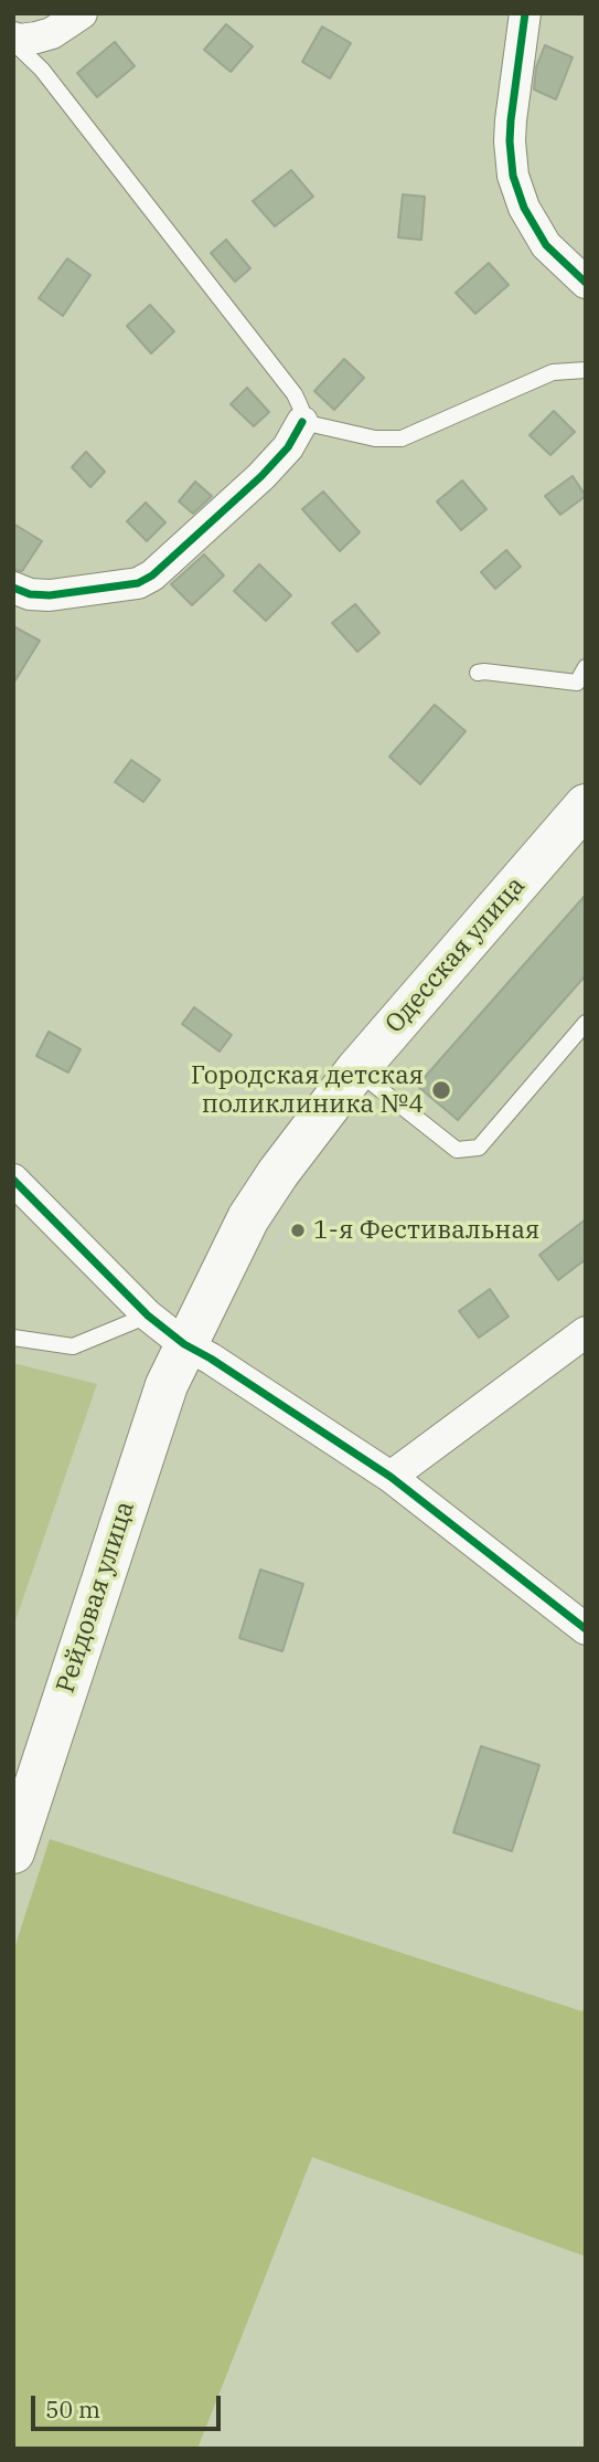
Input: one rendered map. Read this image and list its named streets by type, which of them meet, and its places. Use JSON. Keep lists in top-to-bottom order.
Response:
{
  "streets": {
    "main road": ["Одесская улица", "Рейдовая улица"]
  },
  "crossings": [
    ["Одесская улица", "Рейдовая улица"]
  ],
  "places": ["Городская детская поликлиника №4", "1-я Фестивальная"],
  "scale_bar": "50 m"
}
